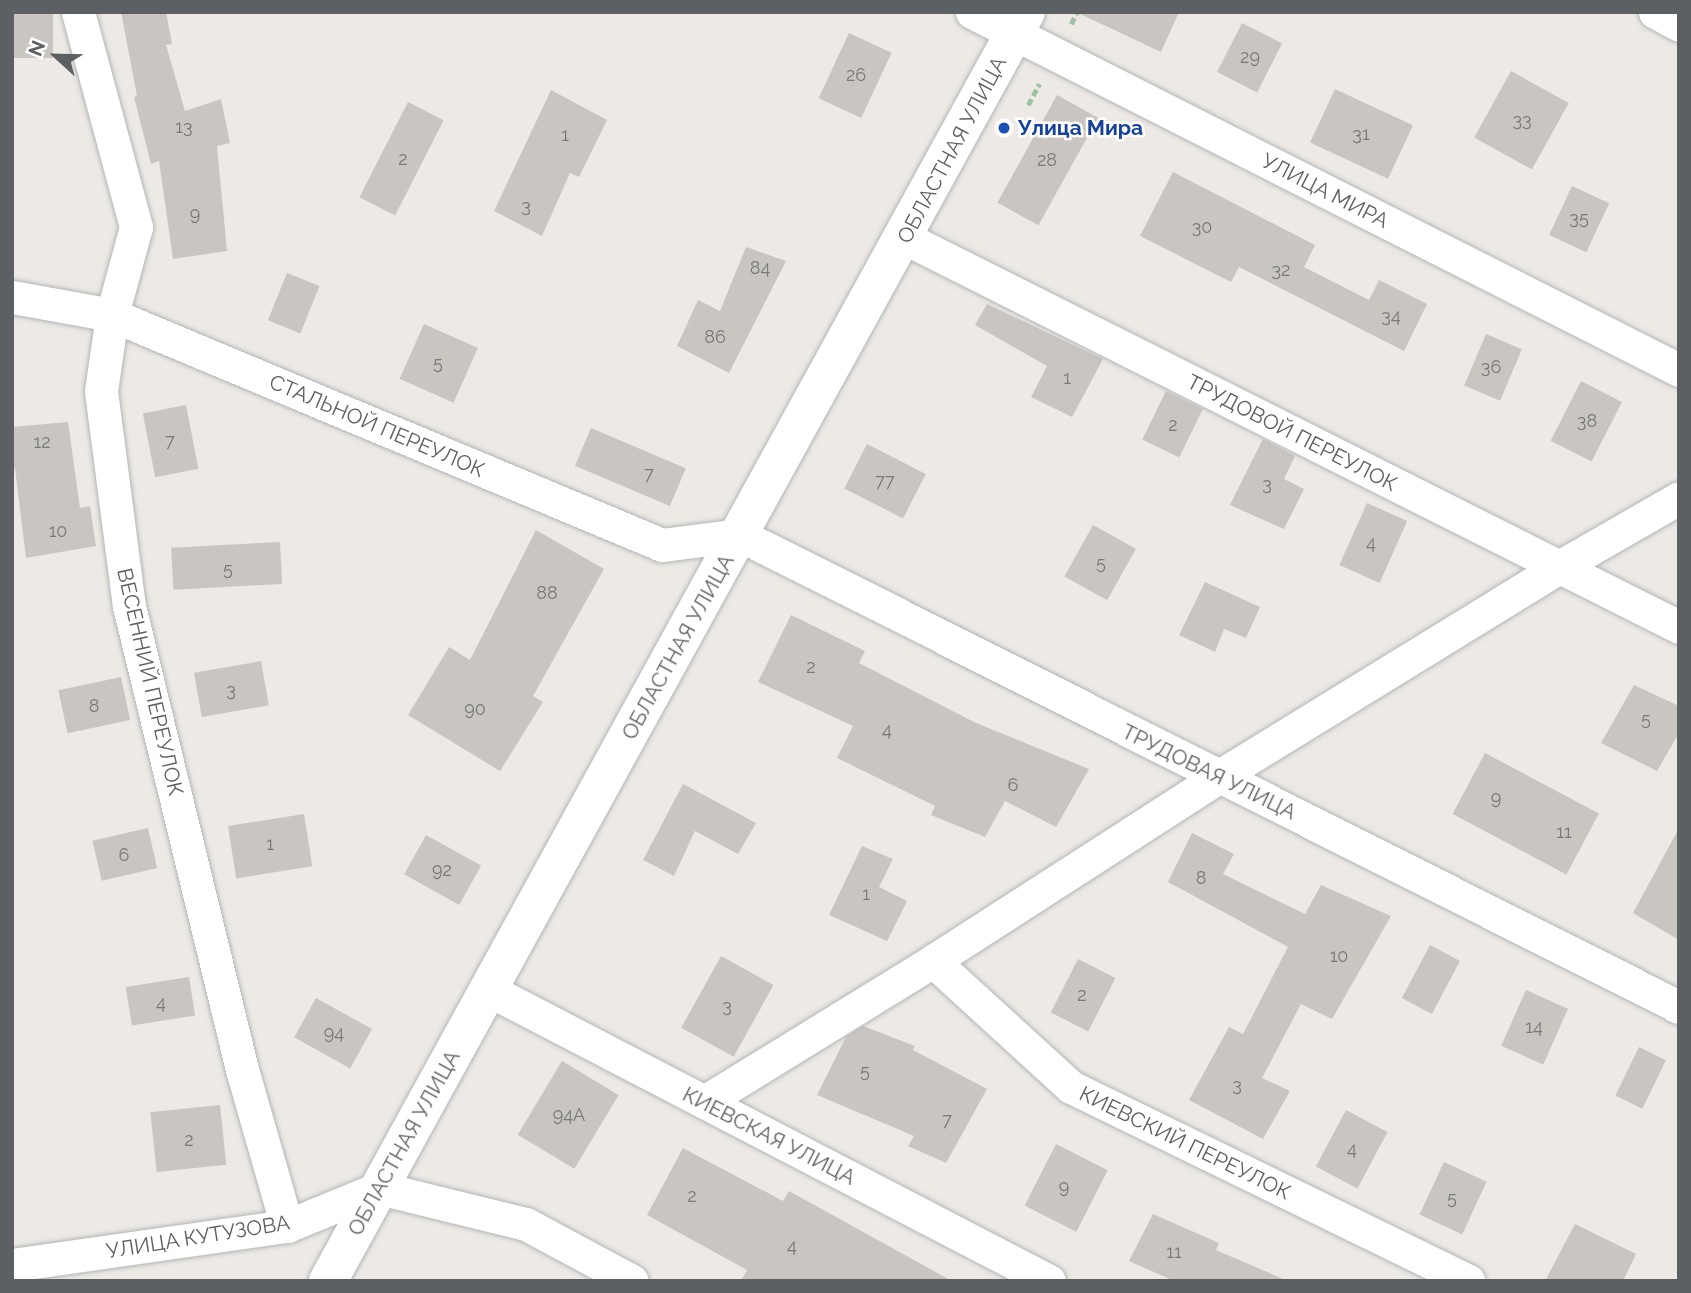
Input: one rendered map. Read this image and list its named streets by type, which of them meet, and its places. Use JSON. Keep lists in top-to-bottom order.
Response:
{
  "streets": {
    "main road": ["ОБЛАСТНАЯ УЛИЦА"],
    "street": [
      "УЛИЦА МИРА",
      "СТАЛЬНОЙ ПЕРЕУЛОК",
      "ТРУДОВОЙ ПЕРЕУЛОК",
      "ВЕСЕННИЙ ПЕРЕУЛОК",
      "ТРУДОВАЯ УЛИЦА",
      "КИЕВСКАЯ УЛИЦА",
      "КИЕВСКИЙ ПЕРЕУЛОК",
      "УЛИЦА КУТУЗОВА"
    ]
  },
  "crossings": [
    ["ОБЛАСТНАЯ УЛИЦА", "УЛИЦА МИРА"],
    ["ОБЛАСТНАЯ УЛИЦА", "СТАЛЬНОЙ ПЕРЕУЛОК"],
    ["ОБЛАСТНАЯ УЛИЦА", "ТРУДОВОЙ ПЕРЕУЛОК"],
    ["ОБЛАСТНАЯ УЛИЦА", "ТРУДОВАЯ УЛИЦА"],
    ["ОБЛАСТНАЯ УЛИЦА", "КИЕВСКАЯ УЛИЦА"],
    ["ОБЛАСТНАЯ УЛИЦА", "УЛИЦА КУТУЗОВА"],
    ["СТАЛЬНОЙ ПЕРЕУЛОК", "ВЕСЕННИЙ ПЕРЕУЛОК"],
    ["СТАЛЬНОЙ ПЕРЕУЛОК", "ТРУДОВАЯ УЛИЦА"],
    ["ВЕСЕННИЙ ПЕРЕУЛОК", "УЛИЦА КУТУЗОВА"]
  ],
  "places": ["Улица Мира"],
  "house_numbers": [
    "29",
    "26",
    "33",
    "13",
    "31",
    "1",
    "2",
    "28",
    "3",
    "9",
    "35",
    "30",
    "84",
    "32",
    "34",
    "86",
    "5",
    "36",
    "1",
    "38",
    "2",
    "7",
    "12",
    "7",
    "77",
    "3",
    "10",
    "4",
    "5",
    "5",
    "88",
    "2",
    "3",
    "8",
    "90",
    "5",
    "4",
    "6",
    "9",
    "11",
    "1",
    "6",
    "92",
    "8",
    "1",
    "10",
    "2",
    "4",
    "3",
    "14",
    "94",
    "5",
    "3",
    "94А",
    "7",
    "2",
    "4",
    "9",
    "2",
    "5",
    "4",
    "11"
  ],
  "north": "left"
}
